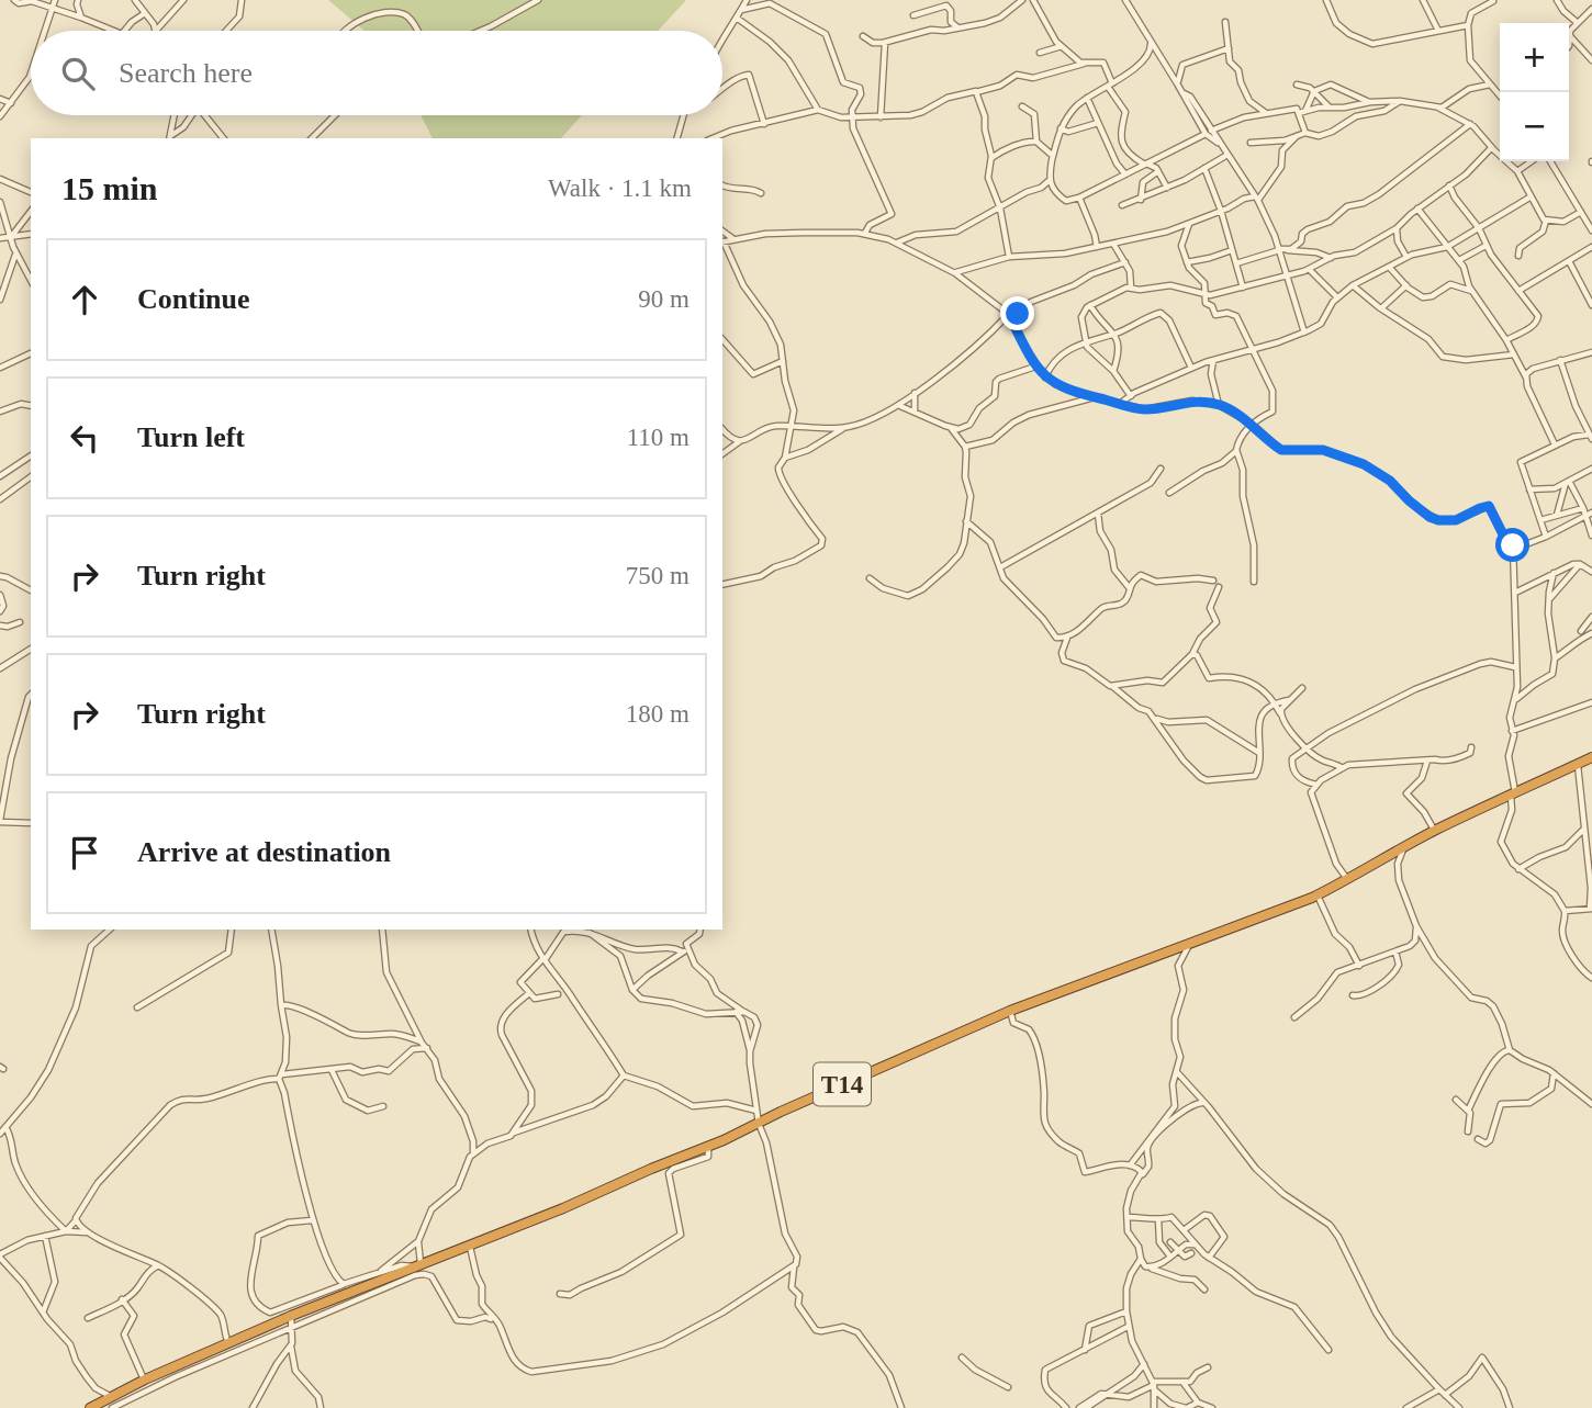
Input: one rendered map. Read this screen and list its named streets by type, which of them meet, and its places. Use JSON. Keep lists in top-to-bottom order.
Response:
{
  "streets": {
    "highway": ["T14"]
  },
  "page": {
    "map_buttons": ["+", "−"],
    "search": "Search here",
    "heading": ["15 min", "Walk · 1.1 km"],
    "list": [
      ["Continue", "90 m"],
      ["Turn left", "110 m"],
      ["Turn right", "750 m"],
      ["Turn right", "180 m"],
      "Arrive at destination"
    ]
  }
}
